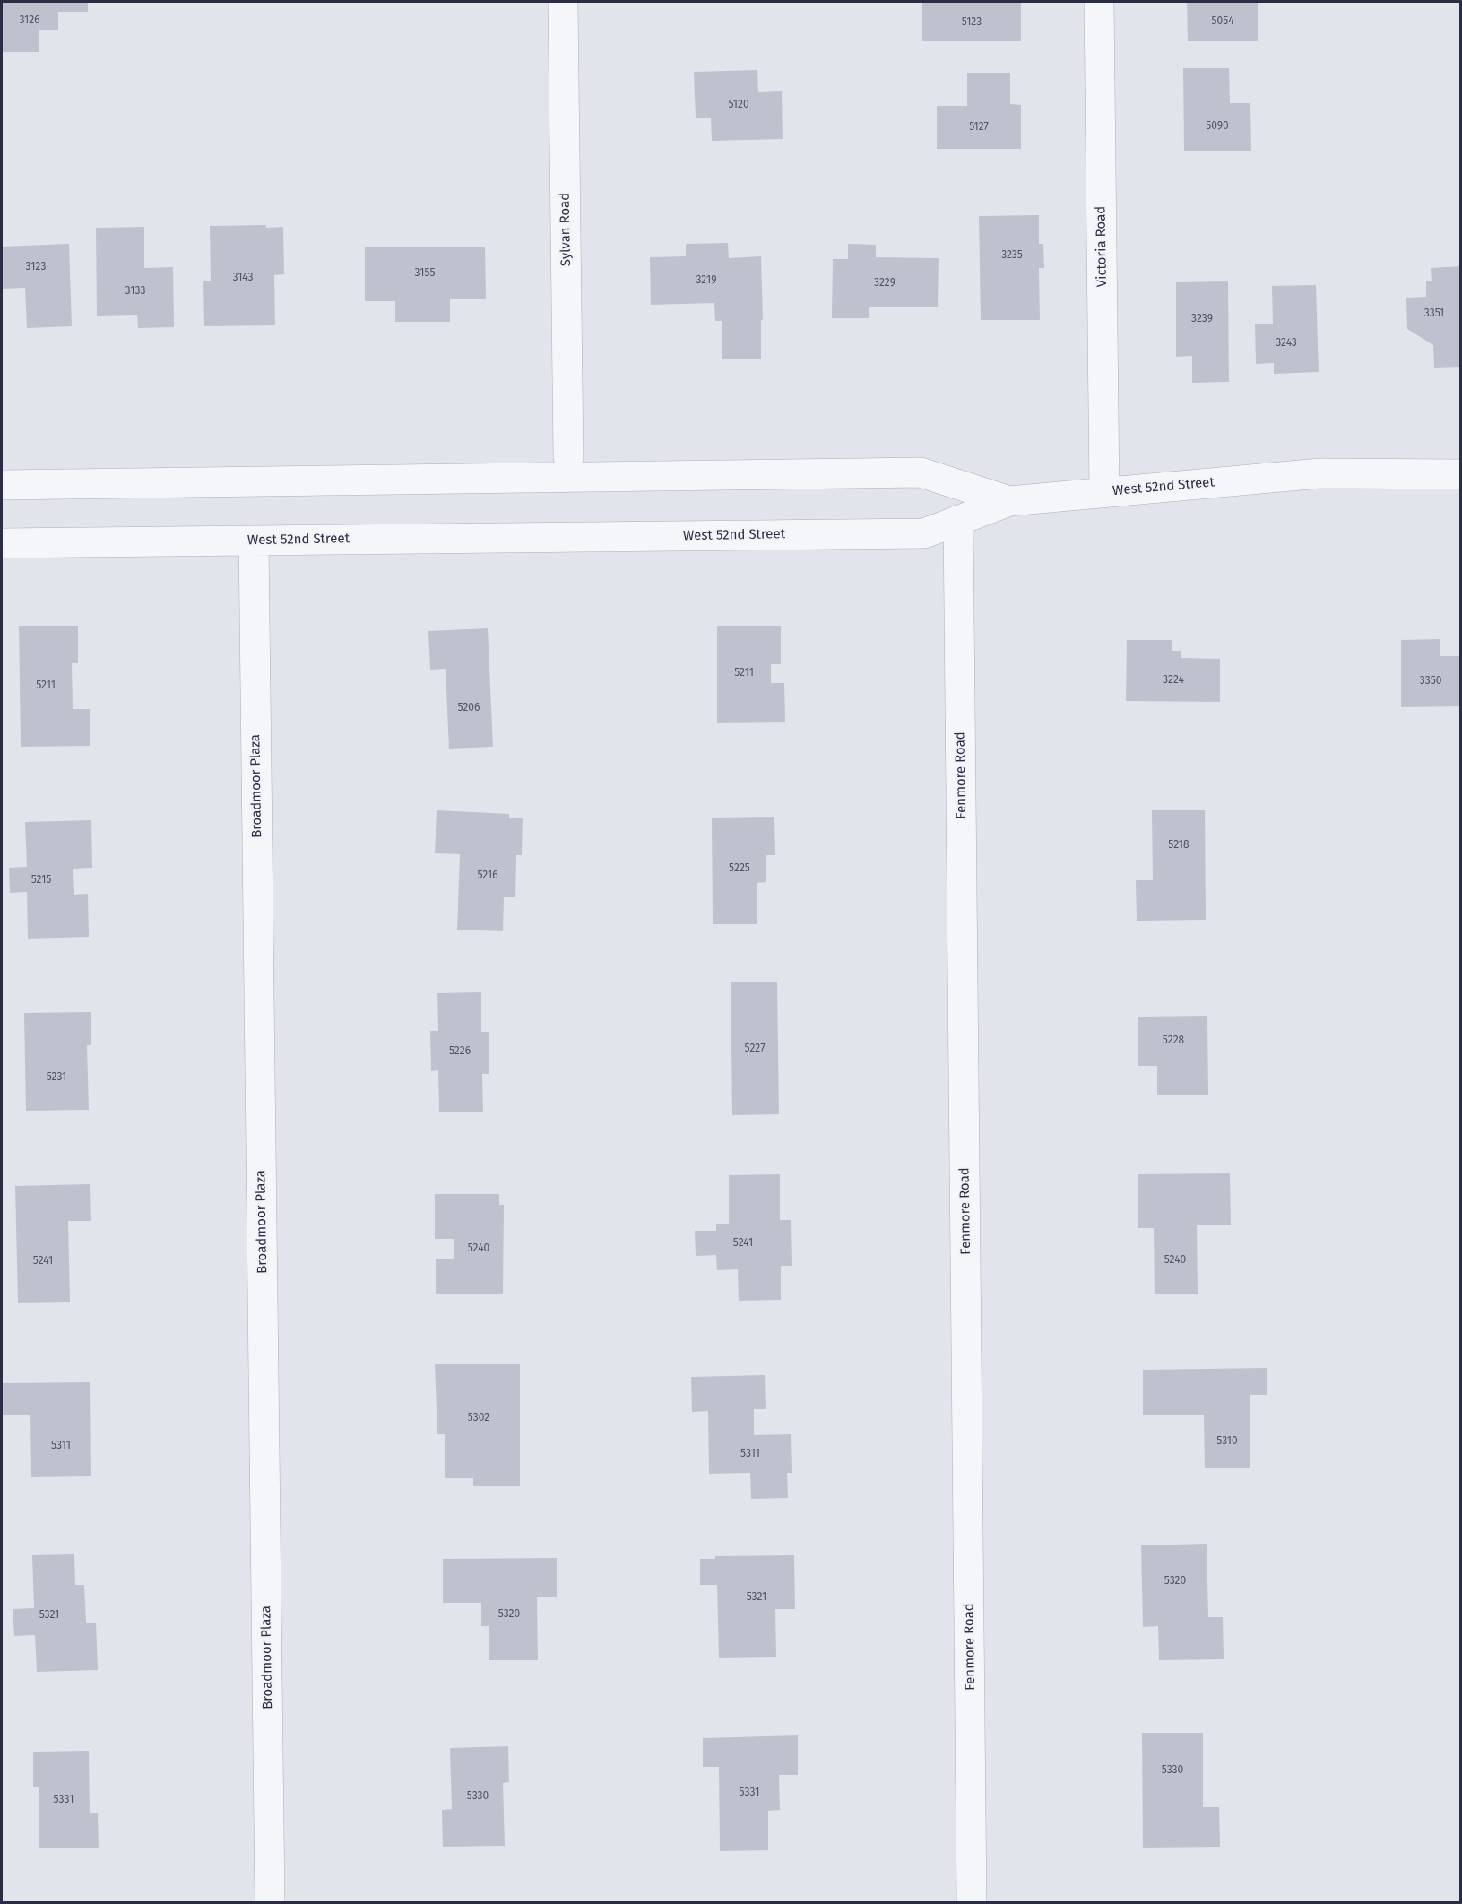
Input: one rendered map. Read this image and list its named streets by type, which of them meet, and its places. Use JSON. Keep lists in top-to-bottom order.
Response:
{
  "streets": {
    "street": [
      "Sylvan Road",
      "Victoria Road",
      "West 52nd Street",
      "Fenmore Road",
      "Broadmoor Plaza"
    ]
  },
  "crossings": [
    ["Victoria Road", "West 52nd Street"],
    ["West 52nd Street", "Fenmore Road"],
    ["West 52nd Street", "Broadmoor Plaza"]
  ],
  "house_numbers": [
    "3126",
    "5054",
    "5123",
    "5120",
    "5090",
    "5127",
    "3235",
    "3123",
    "3155",
    "3143",
    "3219",
    "3229",
    "3133",
    "3351",
    "3239",
    "3243",
    "5211",
    "3224",
    "3350",
    "5211",
    "5206",
    "5218",
    "5225",
    "5216",
    "5215",
    "5228",
    "5227",
    "5226",
    "5231",
    "5241",
    "5240",
    "5240",
    "5241",
    "5302",
    "5310",
    "5311",
    "5311",
    "5320",
    "5321",
    "5320",
    "5321",
    "5330",
    "5331",
    "5330",
    "5331"
  ]
}
